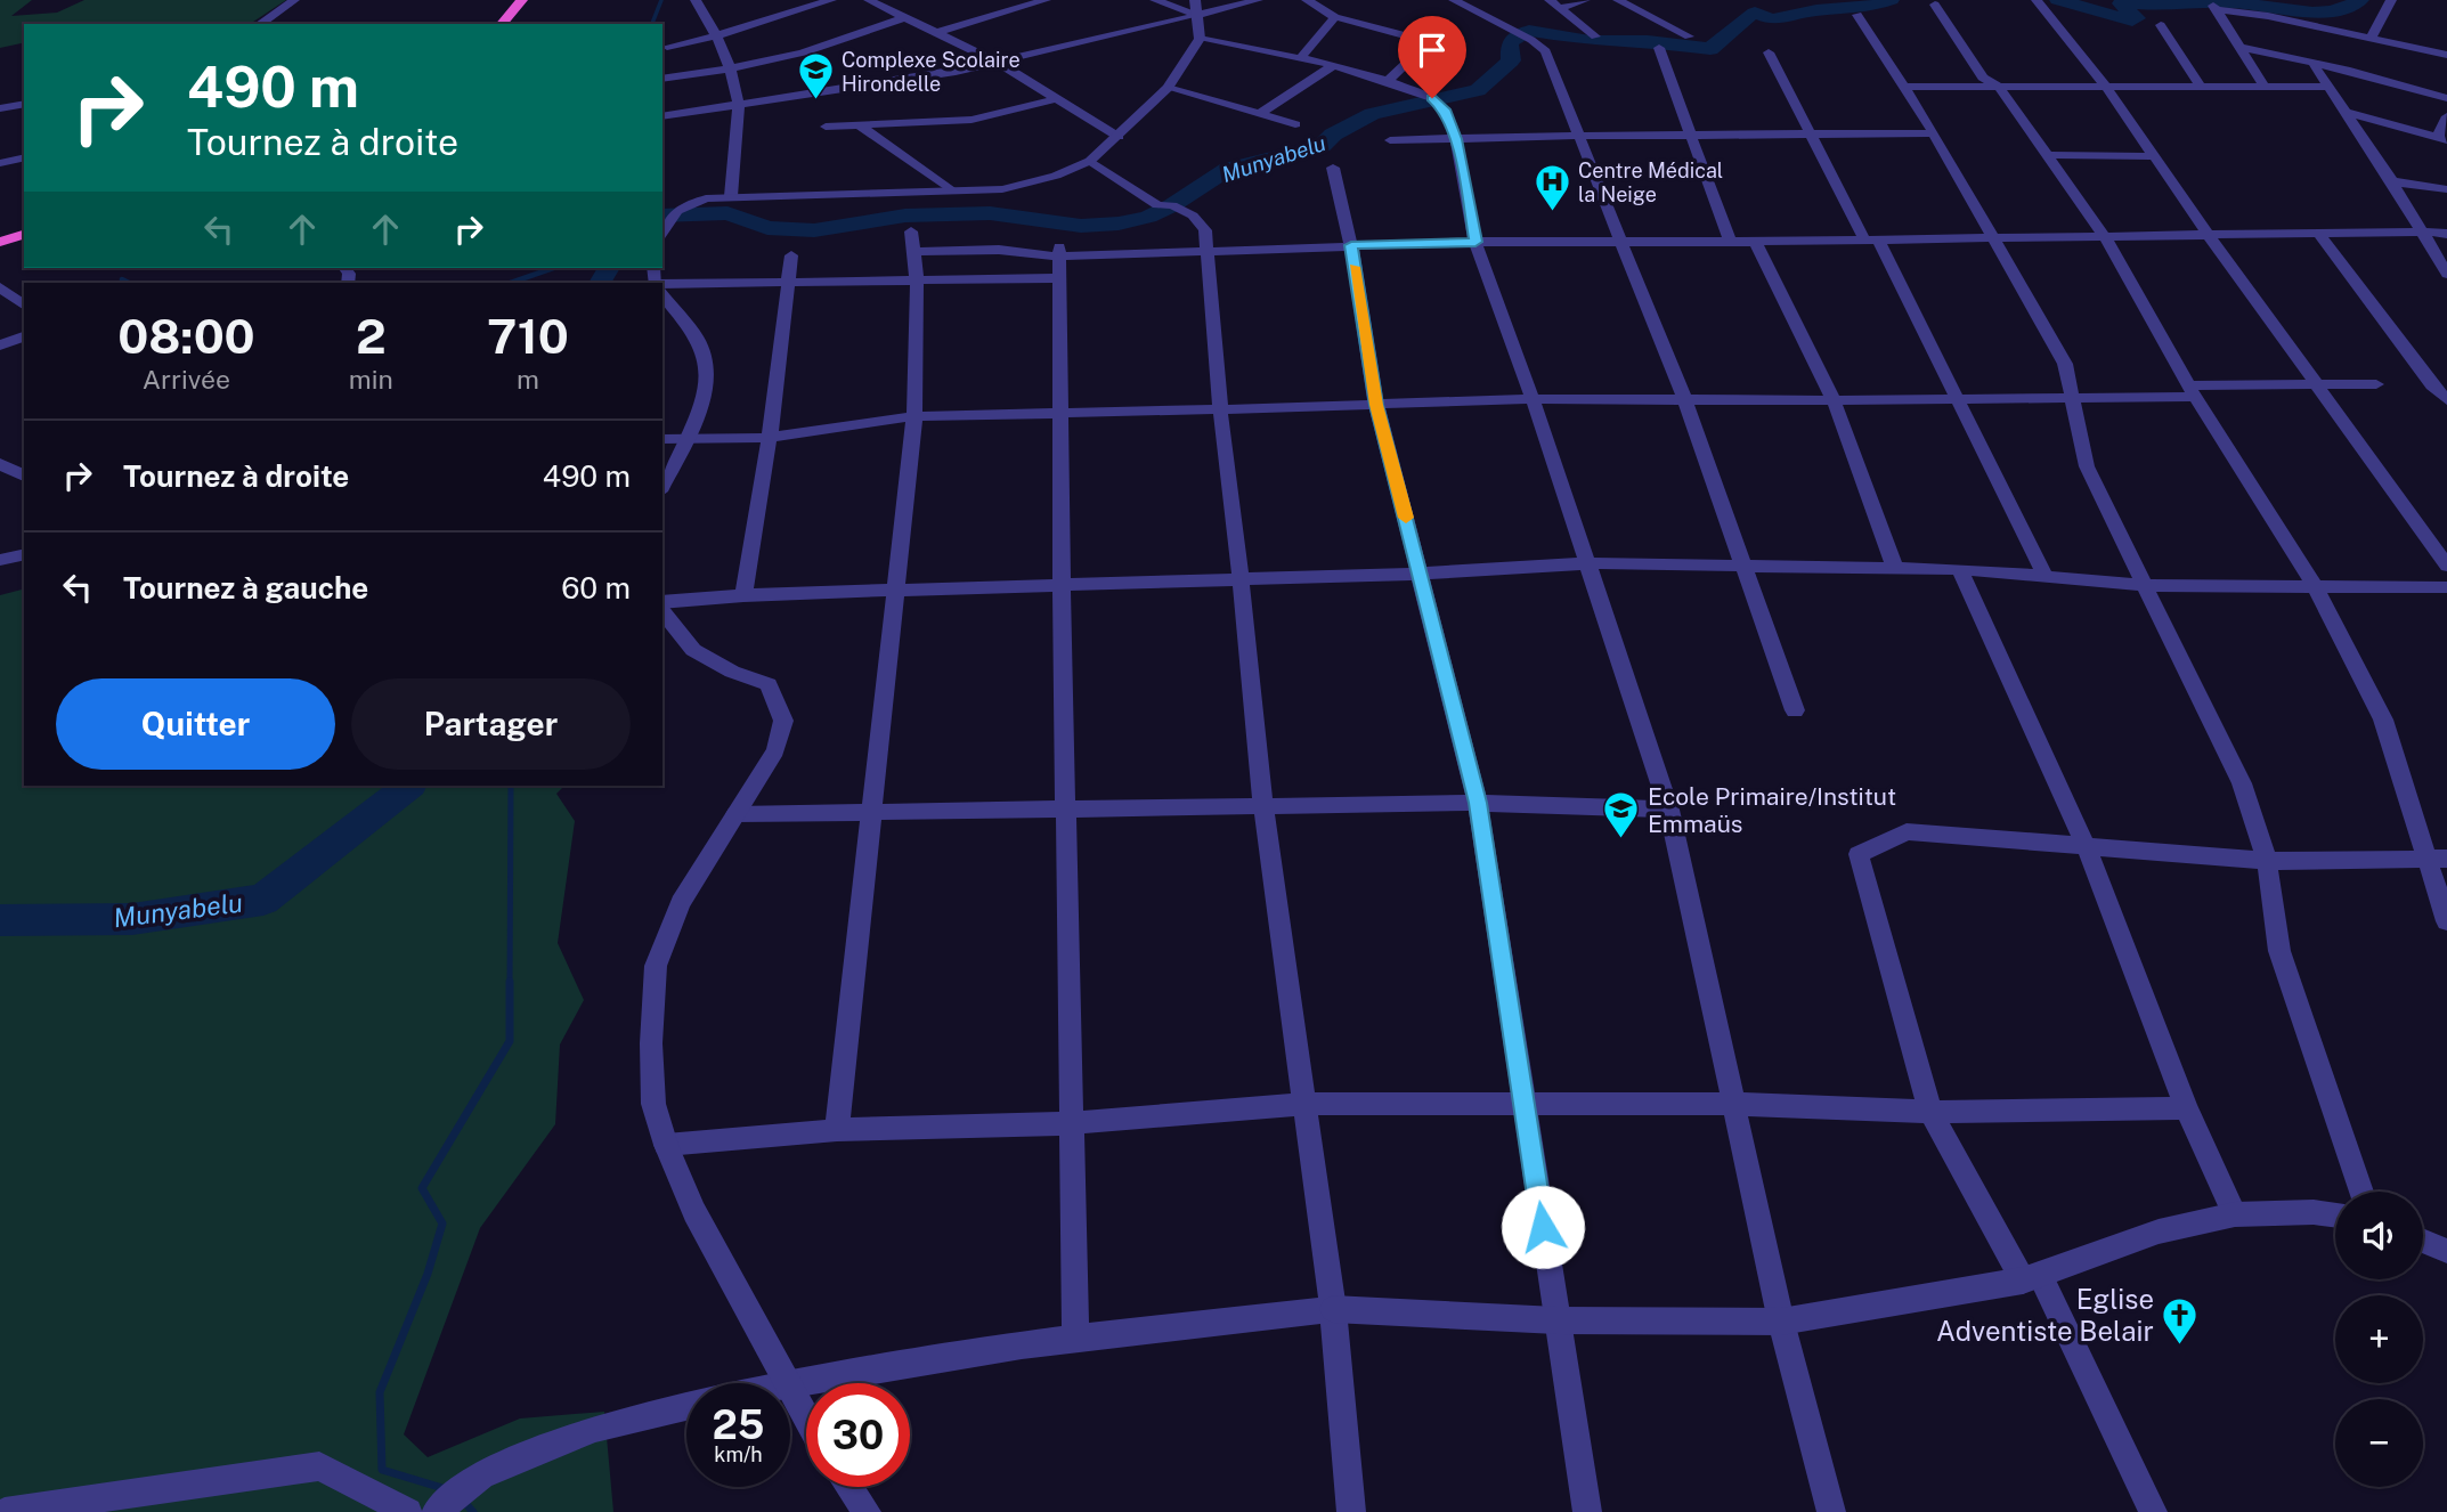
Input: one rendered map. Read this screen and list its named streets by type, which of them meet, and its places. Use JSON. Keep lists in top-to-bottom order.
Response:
{
  "water": ["Munyabelu"],
  "places": {
    "school or university": ["Complexe Scolaire Hirondelle", "Ecole Primaire/Institut Emmaüs"],
    "hospital": ["Centre Médical la Neige"],
    "church": ["Eglise Adventiste Belair"]
  },
  "page": {
    "turn": ["490 m", "Tournez à droite"],
    "eta": [
      "08:00",
      "Arrivée",
      "2",
      "min",
      "710",
      "m"
    ],
    "list": [
      {
        "name": "Tournez à droite",
        "value": "490 m"
      },
      {
        "name": "Tournez à gauche",
        "value": "60 m"
      }
    ],
    "buttons": ["Quitter", "Partager"],
    "map_buttons": ["+", "−"],
    "speed": "25 km/h",
    "limit": "30"
  }
}
